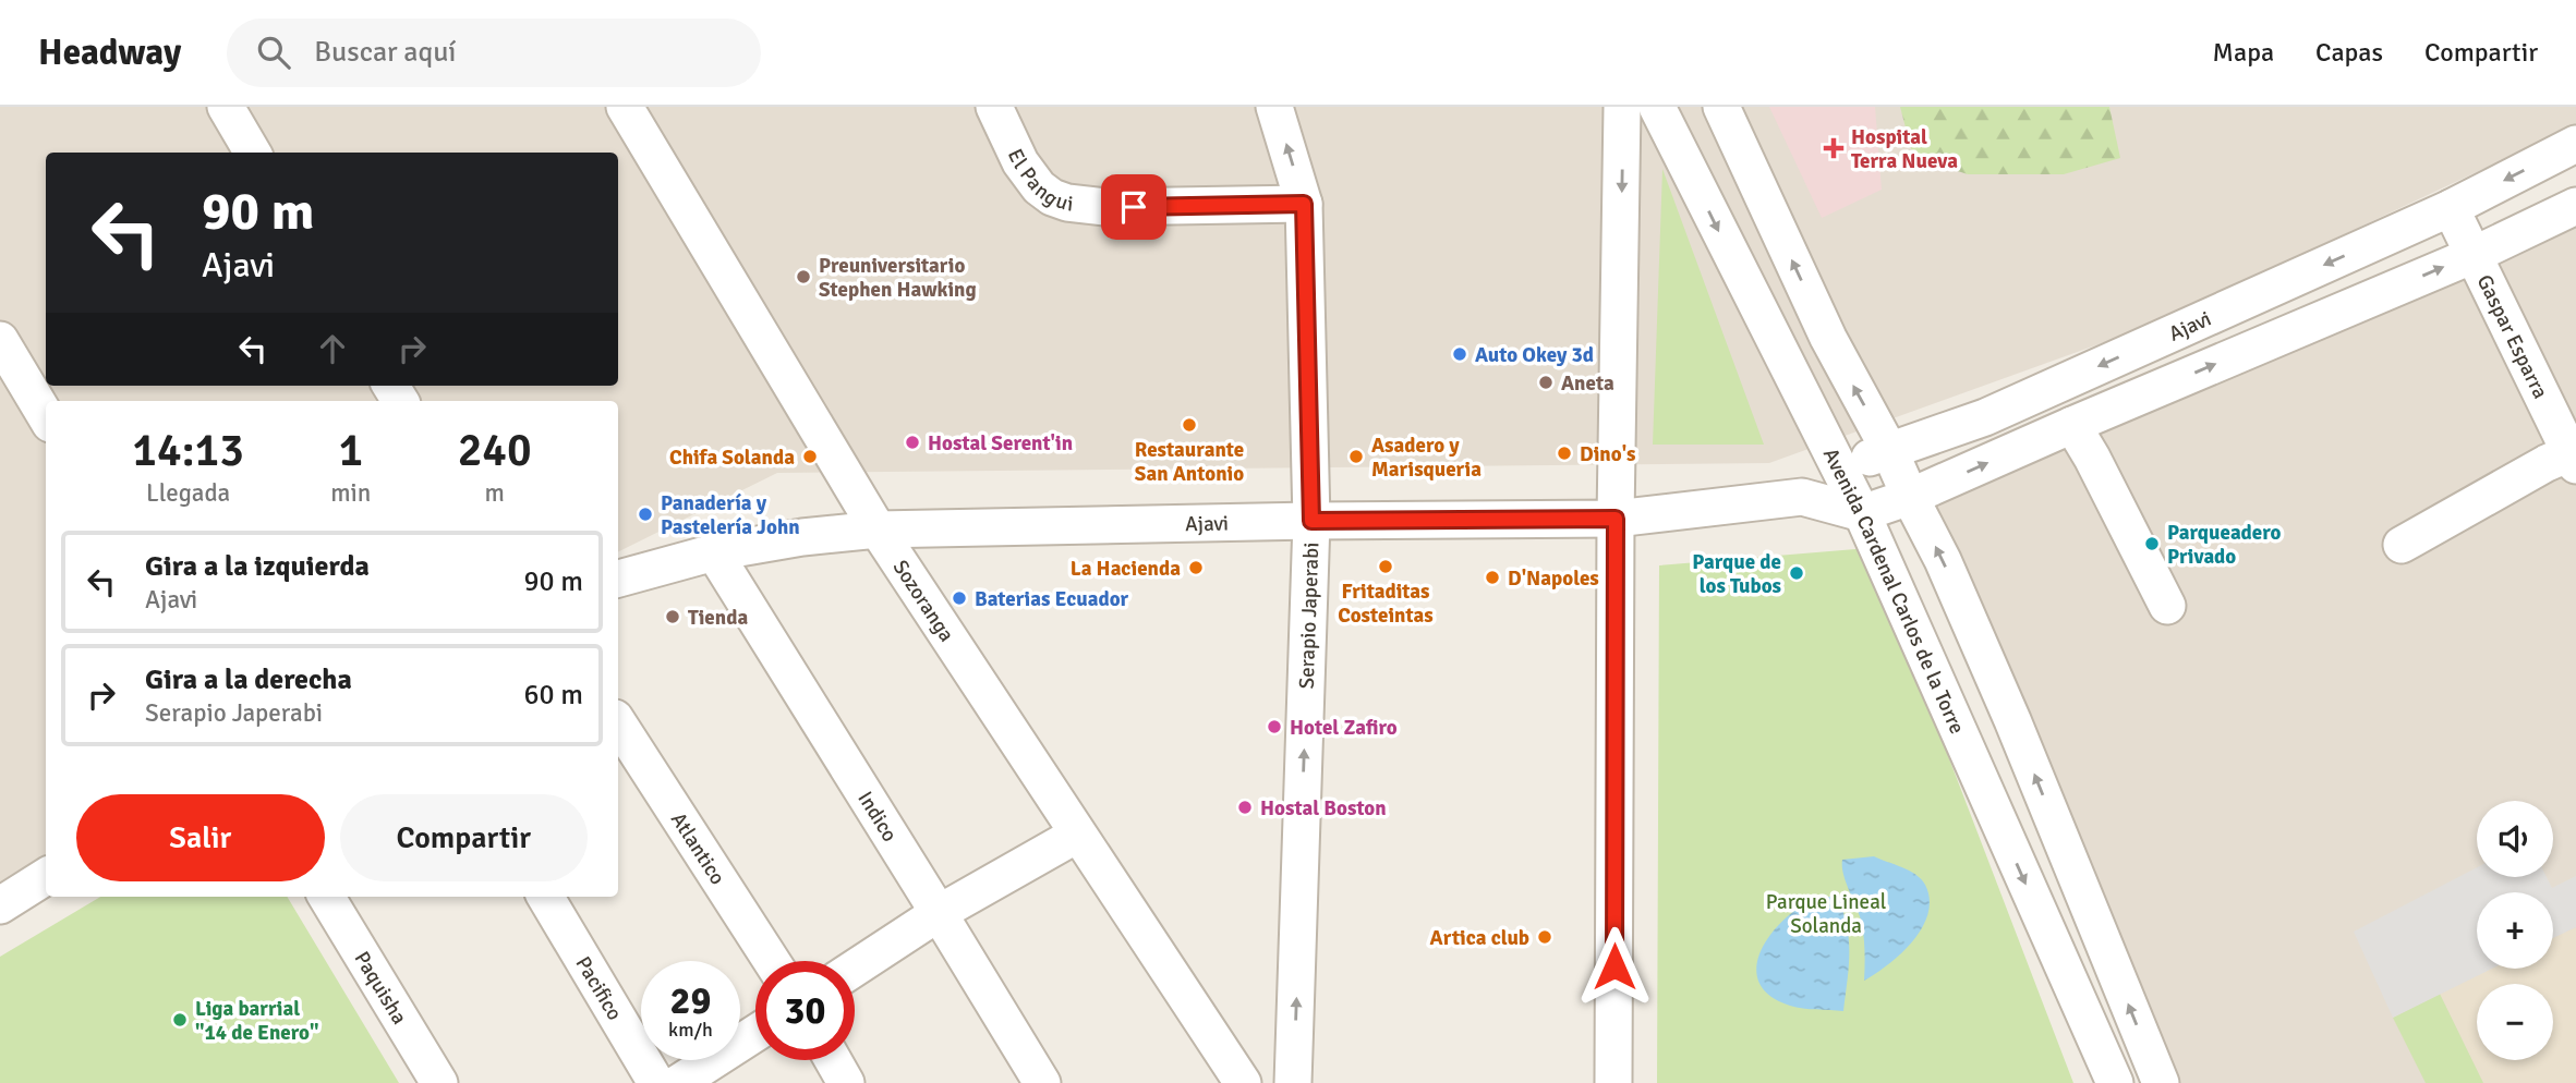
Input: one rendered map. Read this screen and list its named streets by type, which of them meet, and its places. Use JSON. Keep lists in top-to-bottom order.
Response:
{
  "streets": {
    "street": [
      "El Pangui",
      "Ajavi",
      "Gaspar Esparra",
      "Avenida Cardenal Carlos de la Torre",
      "Sozoranga",
      "Serapio Japerabi",
      "Indico",
      "Atlantico",
      "Paquisha",
      "Pacifico"
    ]
  },
  "crossings": [
    ["El Pangui", "Serapio Japerabi"],
    ["Ajavi", "Gaspar Esparra"],
    ["Ajavi", "Avenida Cardenal Carlos de la Torre"],
    ["Ajavi", "Sozoranga"],
    ["Ajavi", "Serapio Japerabi"],
    ["Ajavi", "Indico"]
  ],
  "parks": ["Parque Lineal Solanda"],
  "places": {
    "health": ["Hospital Terra Nueva"],
    "other": [
      "Preuniversitario Stephen Hawking",
      "Auto Okey 3d",
      "Aneta",
      "Restaurante San Antonio",
      "Hostal Serent'in",
      "Dino's",
      "Chifa Solanda",
      "Asadero y Marisqueria",
      "Panadería y Pastelería John",
      "Parqueadero Privado",
      "Fritaditas Costeintas",
      "La Hacienda",
      "Parque de los Tubos",
      "D'Napoles",
      "Baterias Ecuador",
      "Tienda",
      "Hotel Zafiro",
      "Hostal Boston",
      "Artica club",
      "Liga barrial \"14 de Enero\""
    ]
  },
  "page": {
    "header": "Headway",
    "search": "Buscar aquí",
    "nav": ["Mapa", "Capas", "Compartir"],
    "turn": ["90 m", "Ajavi"],
    "eta": [
      "14:13",
      "Llegada",
      "1",
      "min",
      "240",
      "m"
    ],
    "list": [
      {
        "name": "Gira a la izquierda",
        "note": "Ajavi",
        "value": "90 m"
      },
      {
        "name": "Gira a la derecha",
        "note": "Serapio Japerabi",
        "value": "60 m"
      }
    ],
    "buttons": ["Salir", "Compartir"],
    "map_buttons": ["+", "−"],
    "speed": "29 km/h",
    "limit": "30"
  }
}
